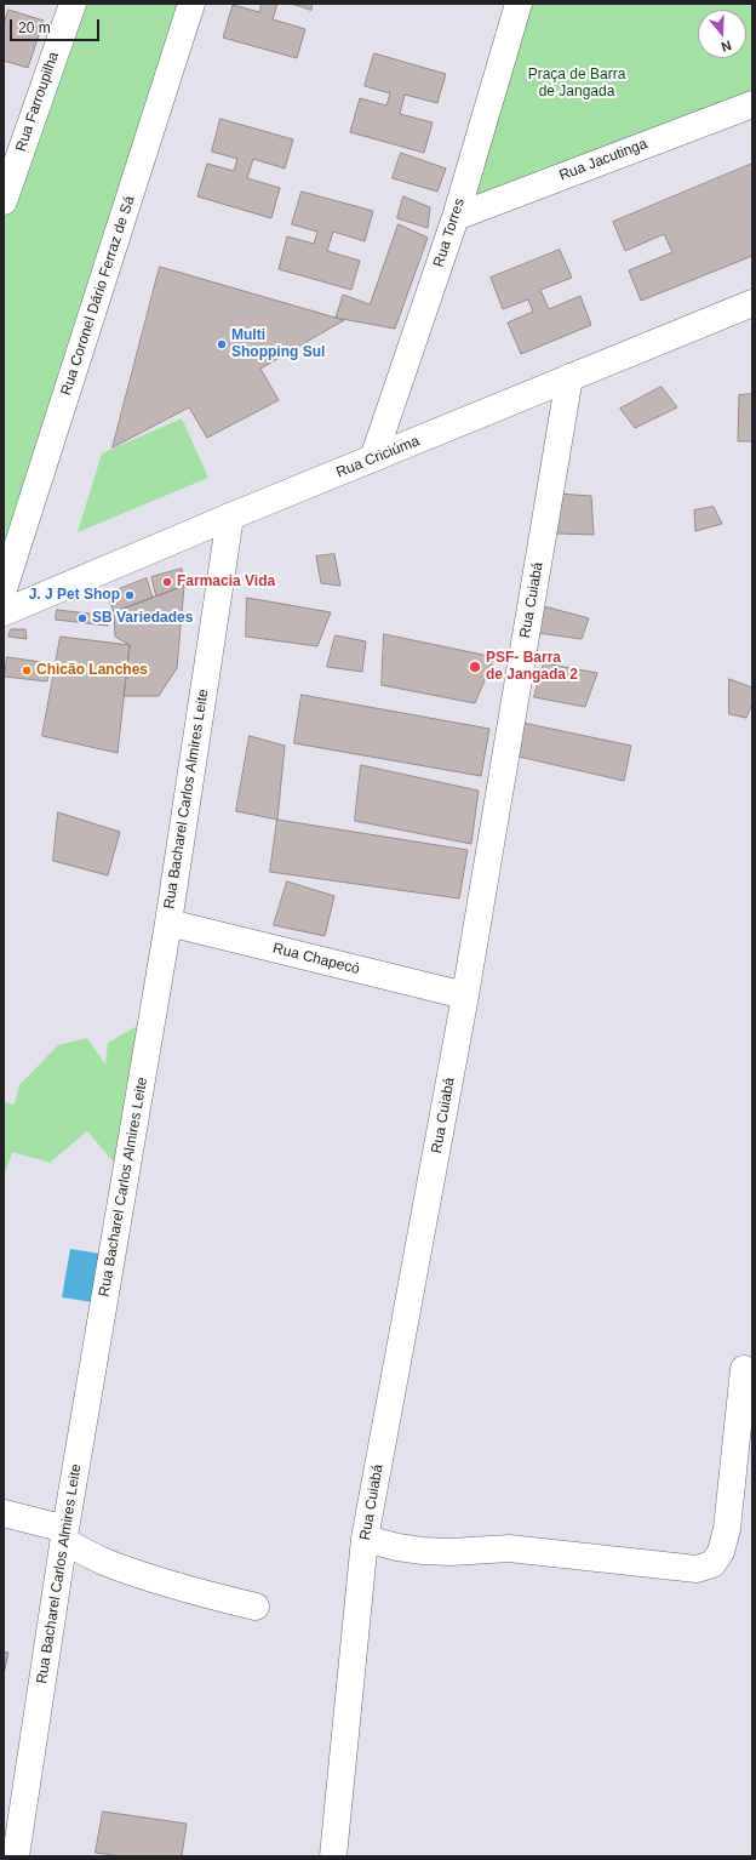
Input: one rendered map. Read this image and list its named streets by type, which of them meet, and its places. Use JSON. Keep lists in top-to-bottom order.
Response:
{
  "streets": {
    "street": [
      "Rua Farroupilha",
      "Rua Jacutinga",
      "Rua Torres",
      "Rua Coronel Dário Ferraz de Sá",
      "Rua Criciúma",
      "Rua Cuiabá",
      "Rua Bacharel Carlos Almires Leite",
      "Rua Chapecó"
    ]
  },
  "crossings": [
    ["Rua Jacutinga", "Rua Torres"],
    ["Rua Torres", "Rua Criciúma"],
    ["Rua Criciúma", "Rua Cuiabá"],
    ["Rua Criciúma", "Rua Bacharel Carlos Almires Leite"],
    ["Rua Cuiabá", "Rua Chapecó"],
    ["Rua Bacharel Carlos Almires Leite", "Rua Chapecó"]
  ],
  "parks": ["Praça de Barra de Jangada"],
  "places": [
    "Multi Shopping Sul",
    "Farmacia Vida",
    "J. J Pet Shop",
    "SB Variedades",
    "PSF- Barra de Jangada 2",
    "Chicão Lanches"
  ],
  "scale_bar": "20 m",
  "north": "bottom"
}
